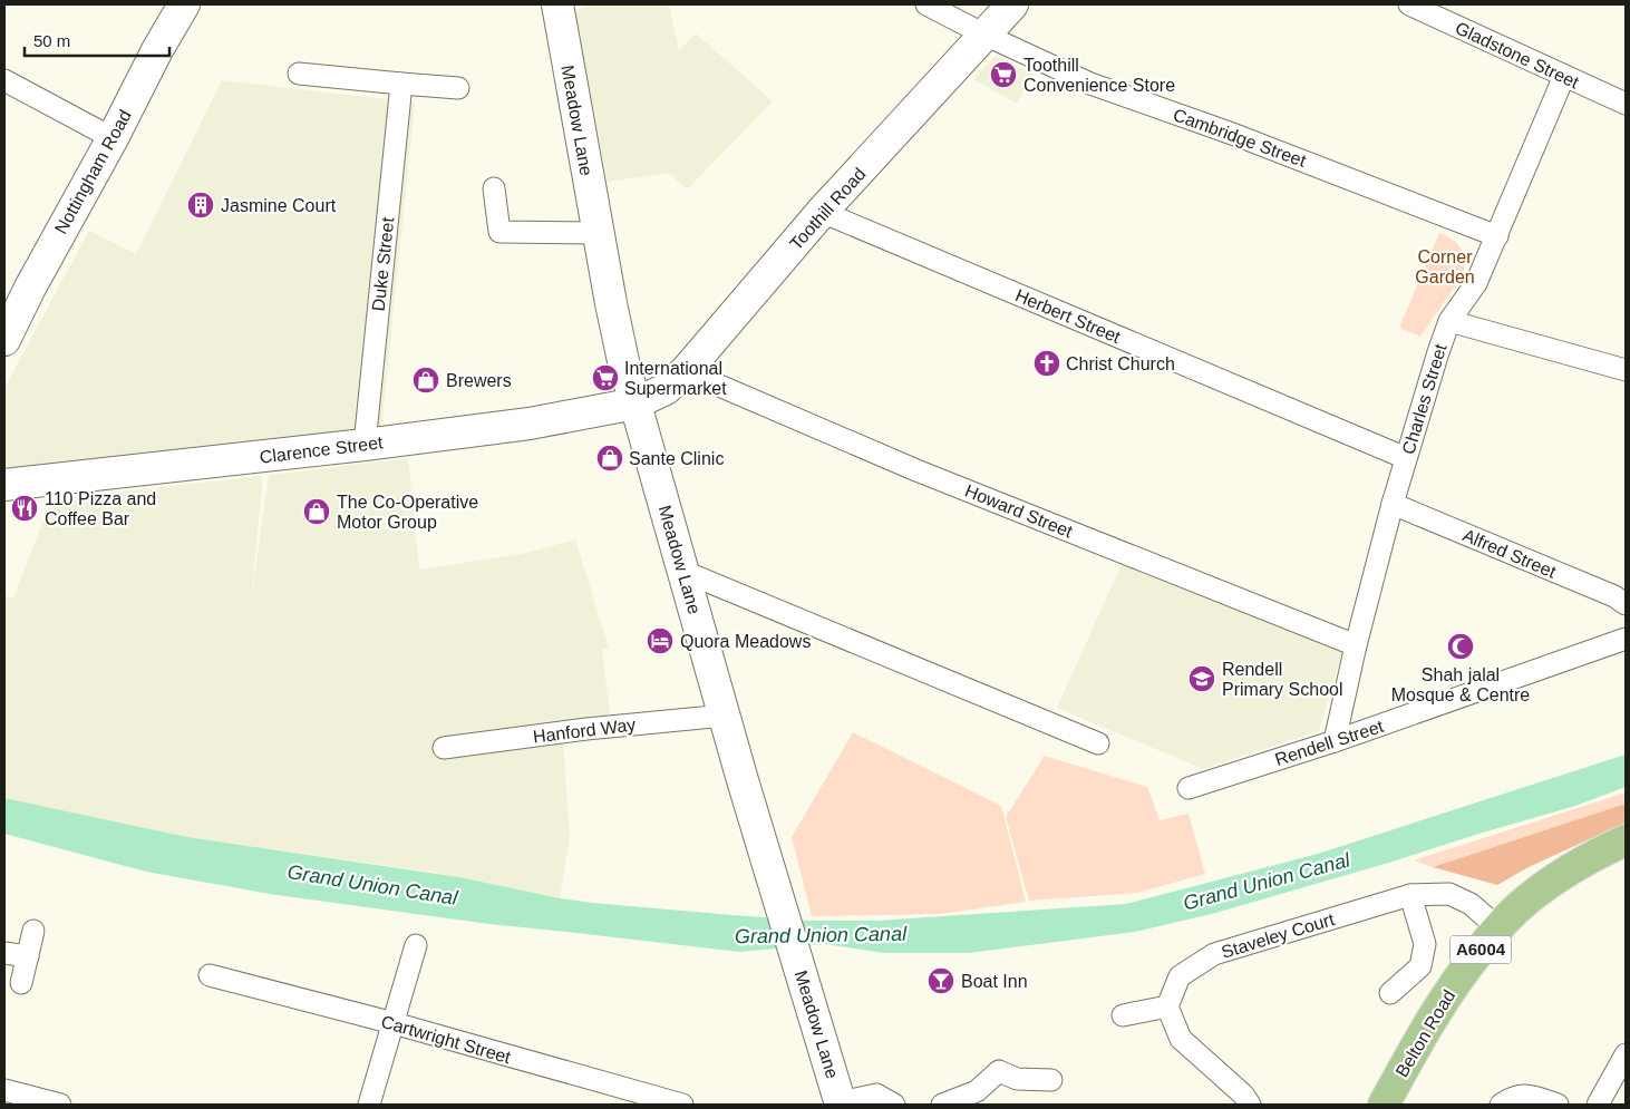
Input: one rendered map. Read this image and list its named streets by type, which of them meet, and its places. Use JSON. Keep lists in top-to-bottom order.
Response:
{
  "streets": {
    "main road": ["A6004", "Belton Road"],
    "street": [
      "Gladstone Street",
      "Meadow Lane",
      "Cambridge Street",
      "Nottingham Road",
      "Toothill Road",
      "Duke Street",
      "Herbert Street",
      "Charles Street",
      "Clarence Street",
      "Howard Street",
      "Alfred Street",
      "Hanford Way",
      "Rendell Street",
      "Staveley Court",
      "Cartwright Street"
    ]
  },
  "crossings": [
    ["Gladstone Street", "Charles Street"],
    ["Meadow Lane", "Toothill Road"],
    ["Meadow Lane", "Clarence Street"],
    ["Meadow Lane", "Hanford Way"],
    ["Cambridge Street", "Toothill Road"],
    ["Cambridge Street", "Charles Street"],
    ["Toothill Road", "Herbert Street"],
    ["Toothill Road", "Clarence Street"],
    ["Toothill Road", "Howard Street"],
    ["Duke Street", "Clarence Street"],
    ["Herbert Street", "Charles Street"],
    ["Charles Street", "Howard Street"],
    ["Charles Street", "Alfred Street"],
    ["Charles Street", "Rendell Street"],
    ["Staveley Court", "Belton Road"]
  ],
  "water": ["Grand Union Canal"],
  "parks": ["Corner Garden"],
  "places": {
    "supermarket": ["Toothill Convenience Store", "International Supermarket"],
    "building": ["Jasmine Court"],
    "church": ["Christ Church"],
    "shop": ["Brewers", "Sante Clinic", "The Co-Operative Motor Group"],
    "restaurant": ["110 Pizza and Coffee Bar"],
    "hotel": ["Quora Meadows"],
    "mosque": ["Shah jalal Mosque & Centre"],
    "school or university": ["Rendell Primary School"],
    "bar": ["Boat Inn"]
  },
  "scale_bar": "50 m"
}
